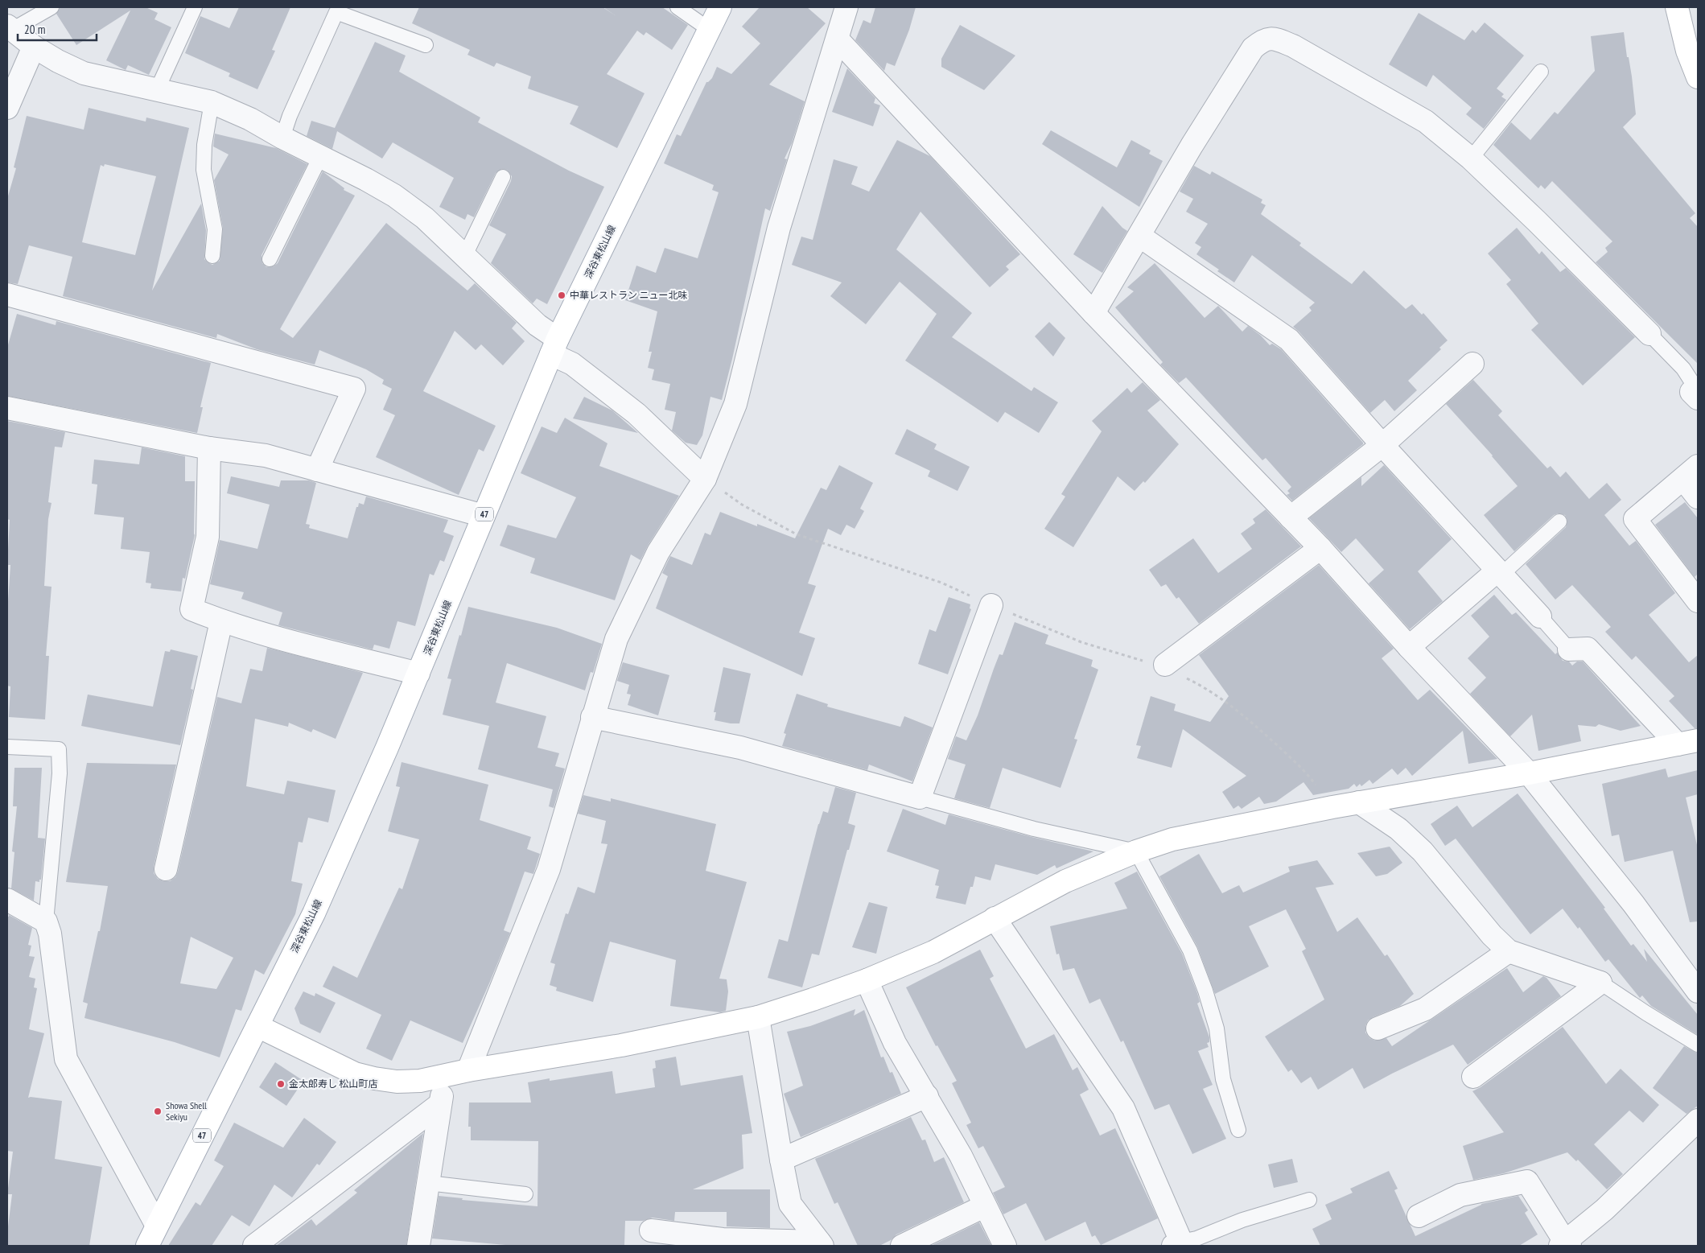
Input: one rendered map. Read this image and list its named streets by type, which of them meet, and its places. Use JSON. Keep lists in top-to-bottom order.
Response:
{
  "streets": {
    "street": ["深谷東松山線", "47"]
  },
  "places": ["中華レストラン ニュー北味", "金太郎寿し 松山町店", "Showa Shell Sekiyu"],
  "scale_bar": "20 m"
}
